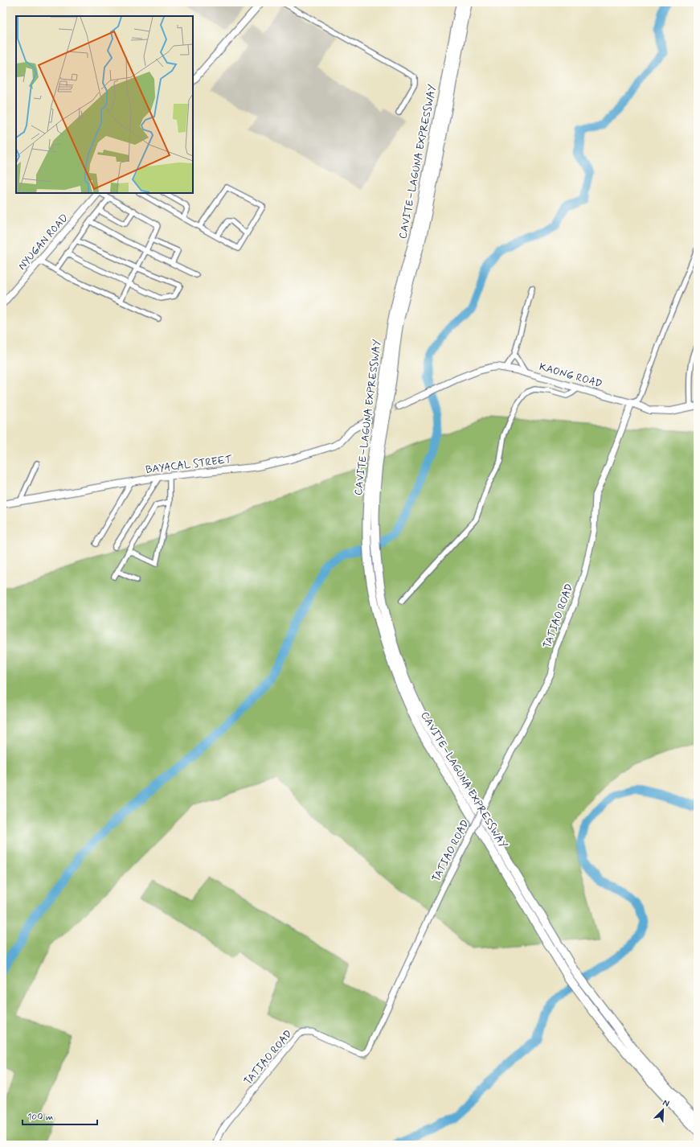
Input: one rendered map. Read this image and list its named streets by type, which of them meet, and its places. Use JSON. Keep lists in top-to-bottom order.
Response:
{
  "streets": {
    "highway": ["CAVITE–LAGUNA EXPRESSWAY"],
    "main road": ["NYUGAN ROAD", "KAONG ROAD", "BAYACAL STREET"],
    "street": ["TATIAO ROAD"]
  },
  "crossings": [
    ["KAONG ROAD", "TATIAO ROAD"]
  ],
  "scale_bar": "100 m",
  "north": "top right"
}
